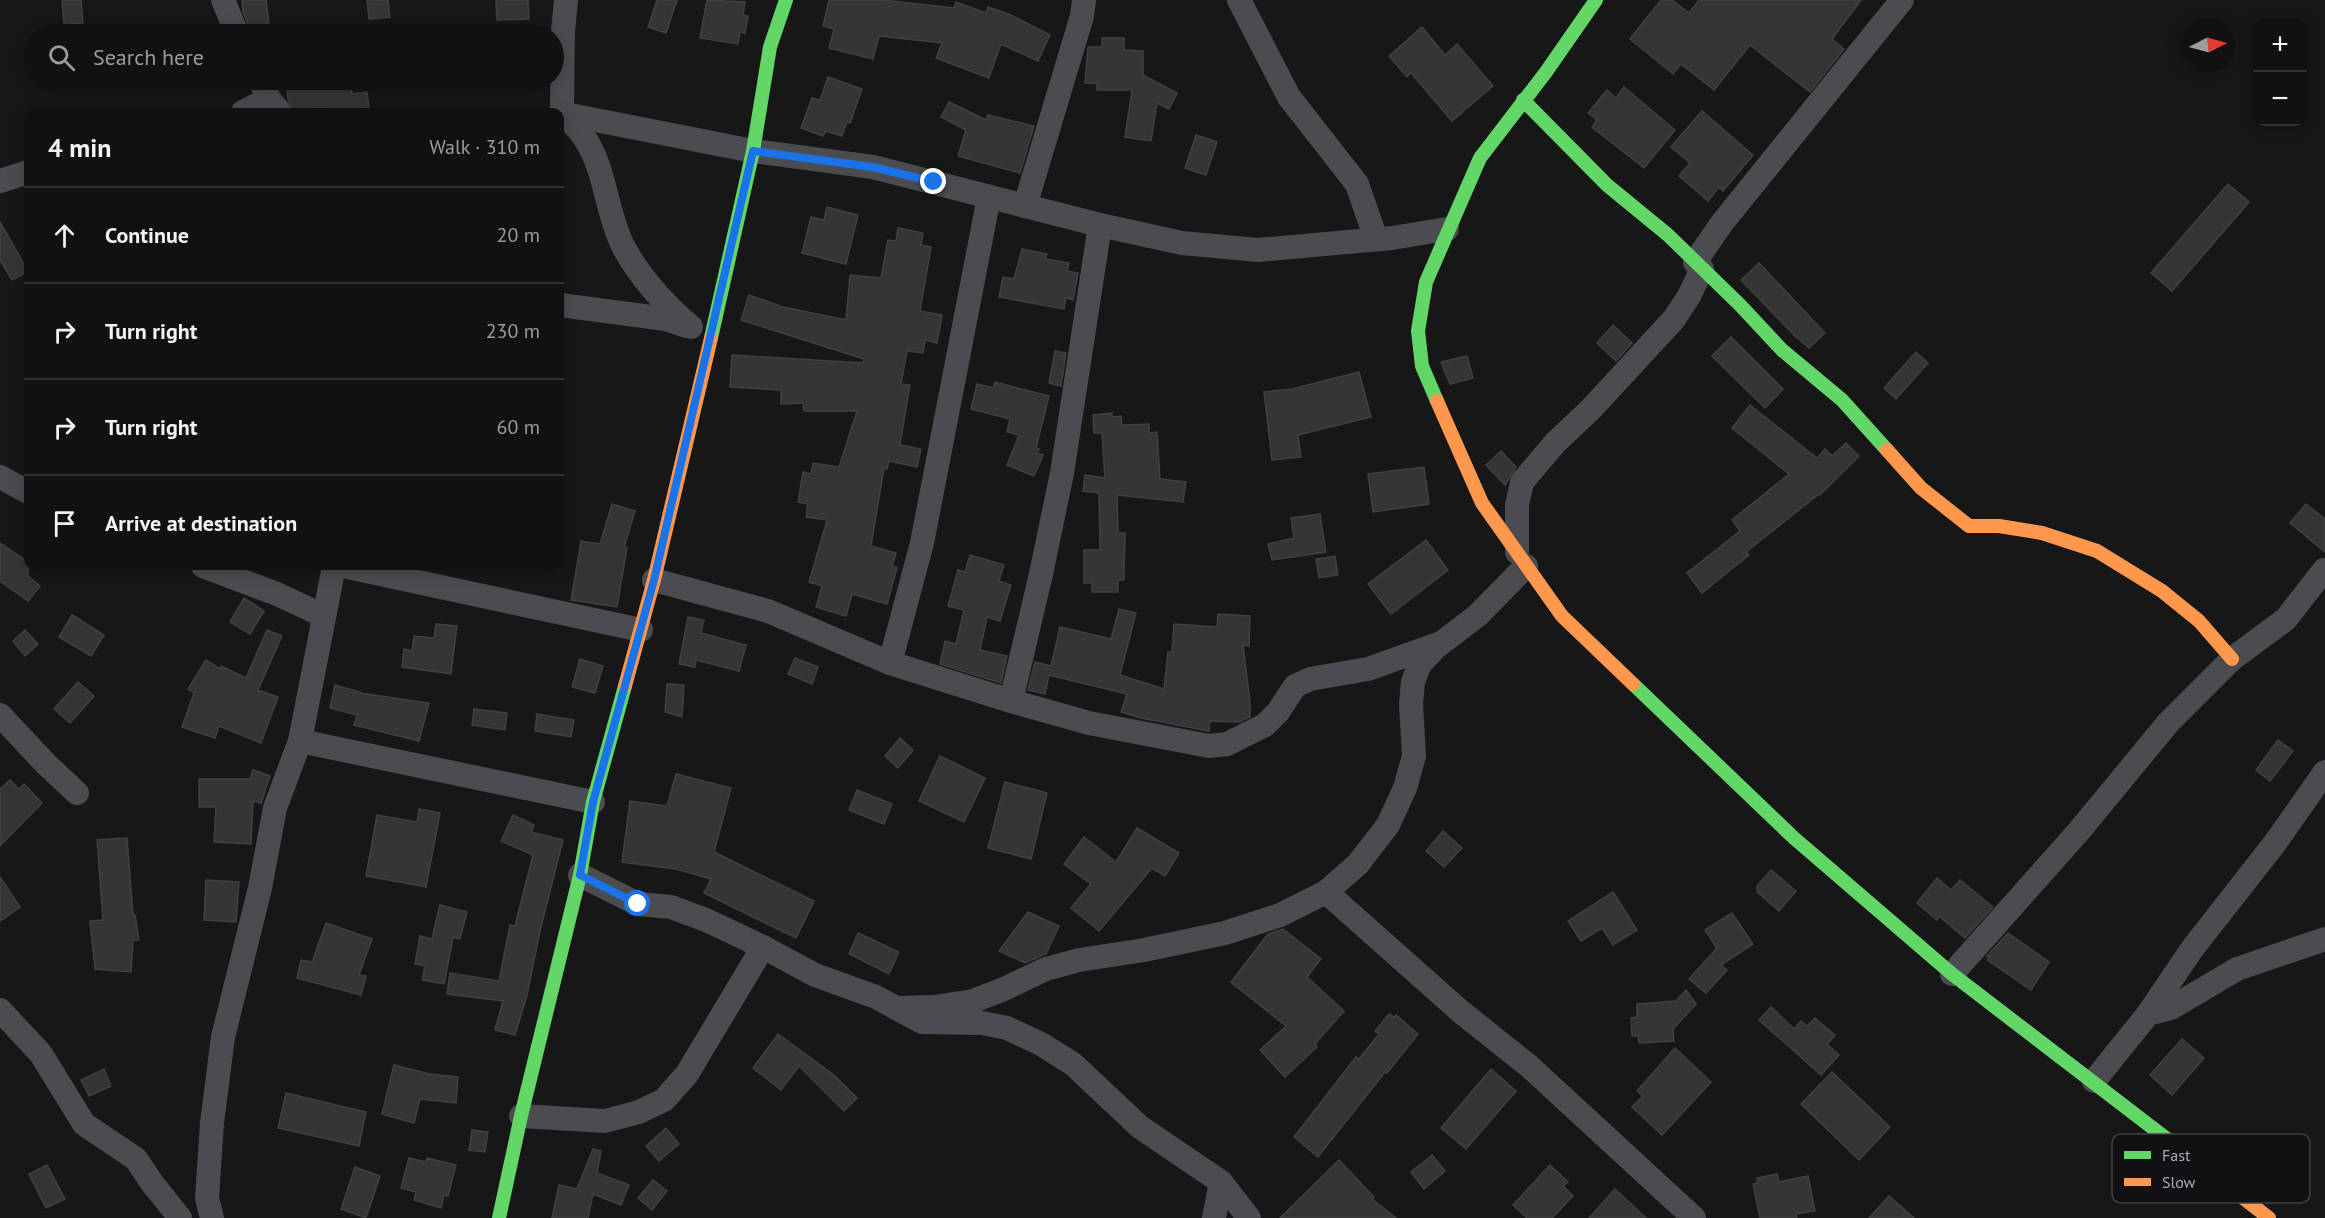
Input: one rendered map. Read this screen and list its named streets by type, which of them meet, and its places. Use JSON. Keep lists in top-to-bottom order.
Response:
{
  "legend": ["Fast", "Slow"],
  "north": "right",
  "page": {
    "map_buttons": ["+", "−"],
    "search": "Search here",
    "heading": ["4 min", "Walk · 310 m"],
    "list": [
      ["Continue", "20 m"],
      ["Turn right", "230 m"],
      ["Turn right", "60 m"],
      "Arrive at destination"
    ]
  }
}
